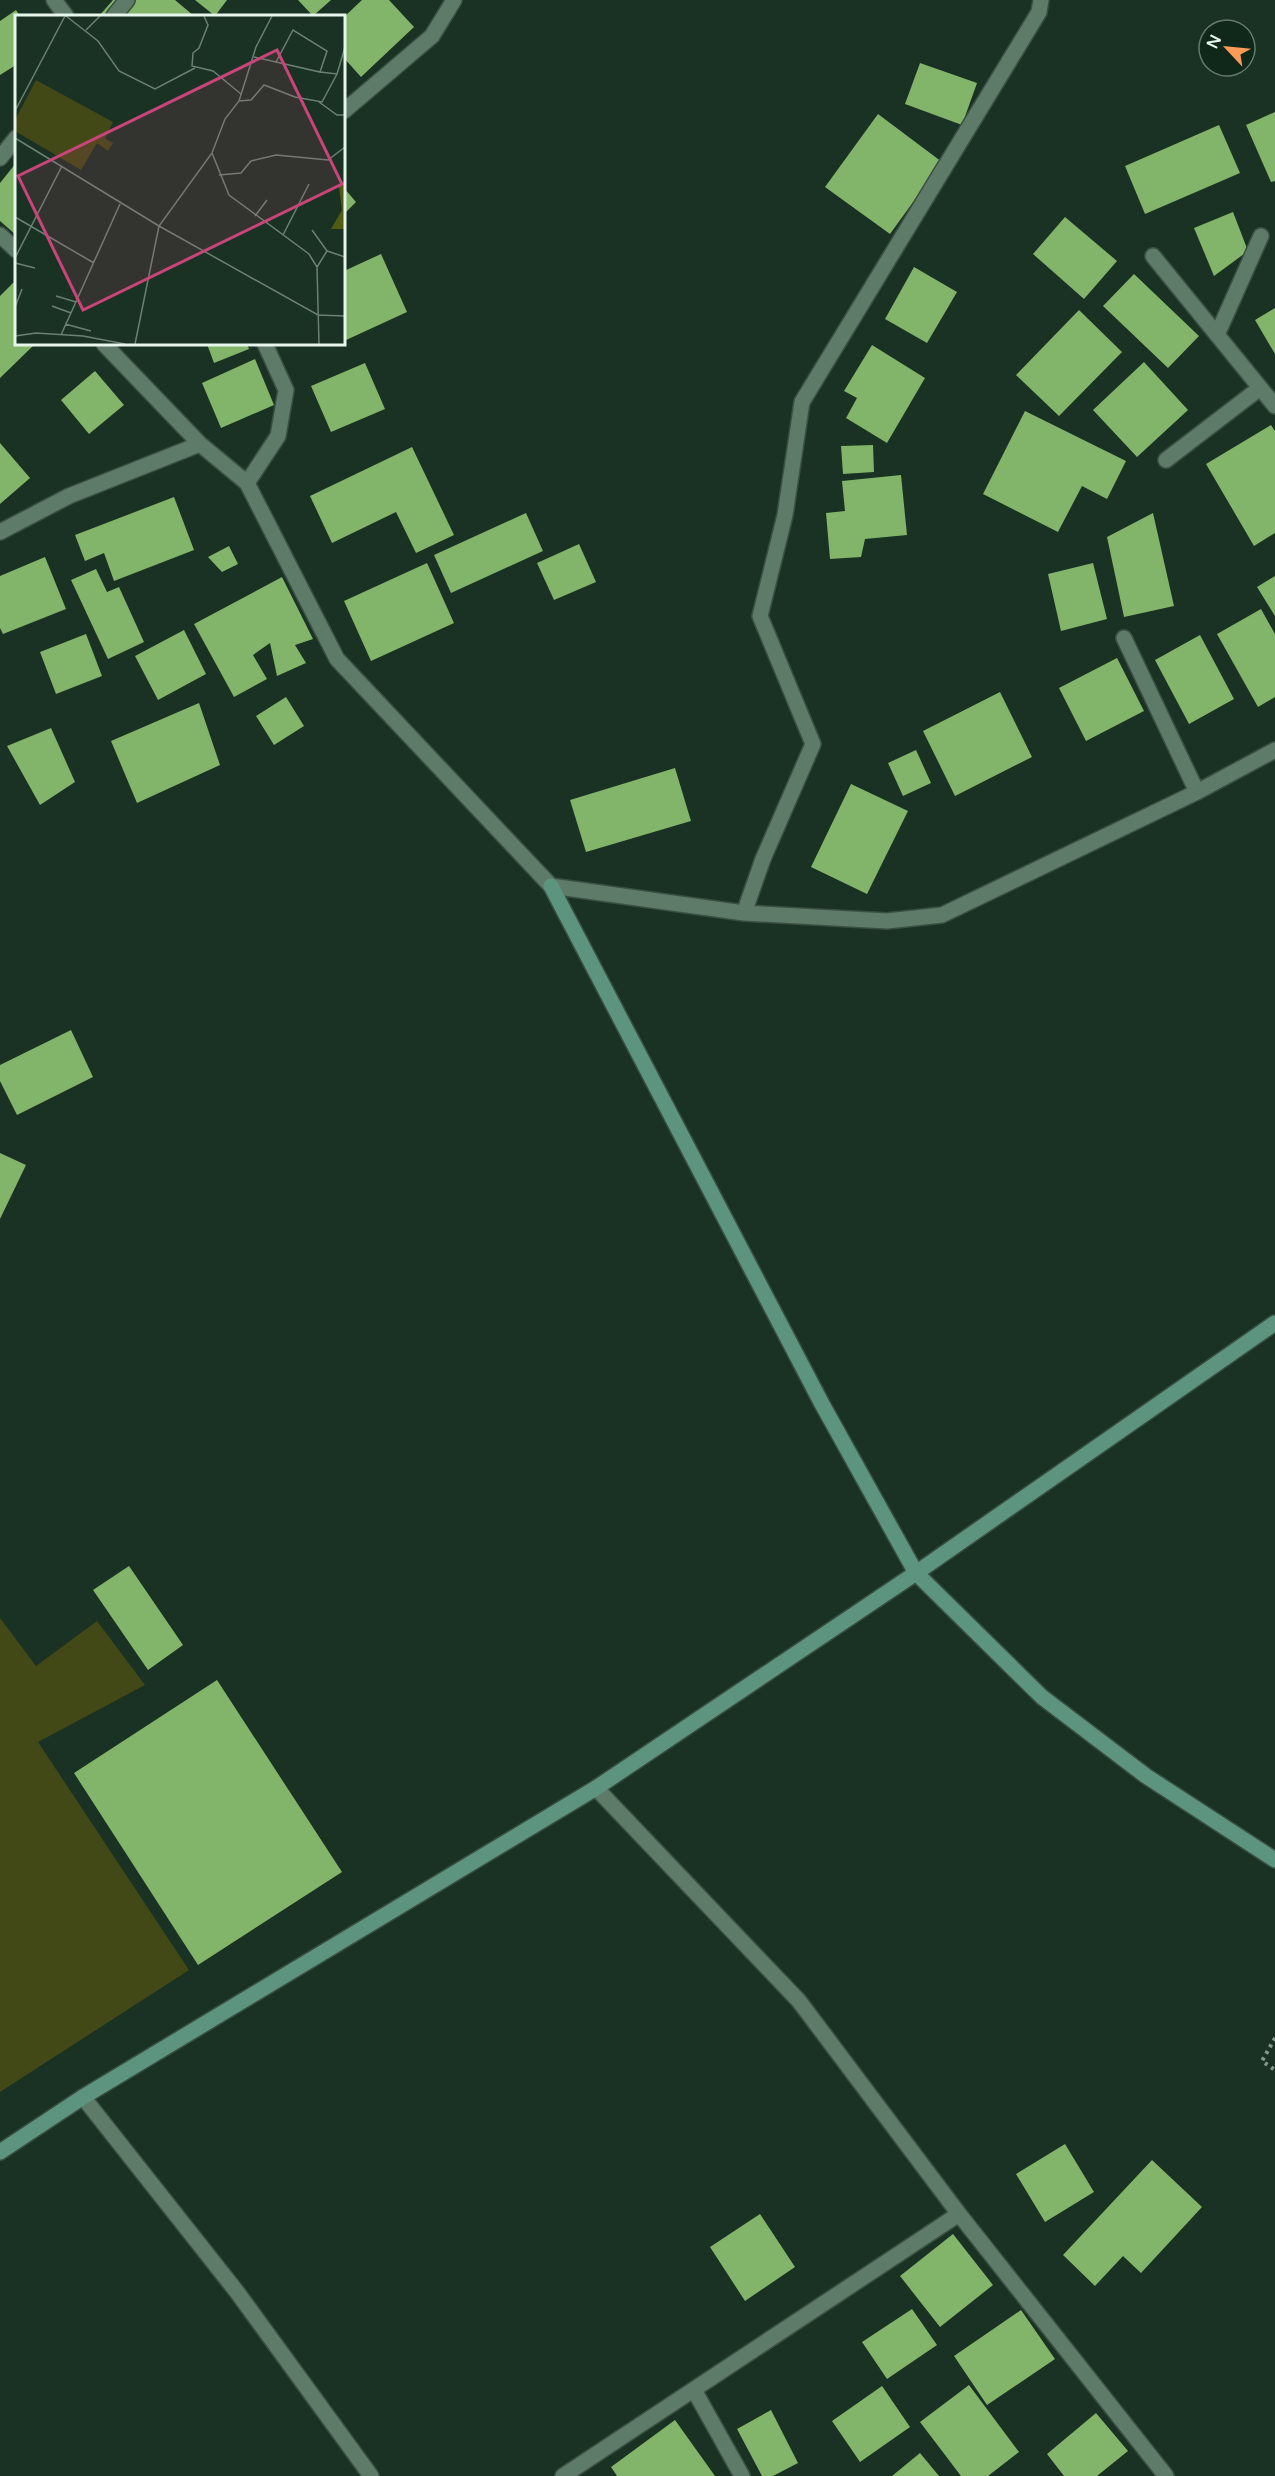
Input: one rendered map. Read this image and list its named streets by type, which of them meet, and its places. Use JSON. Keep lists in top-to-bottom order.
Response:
{
  "north": "top left"
}
